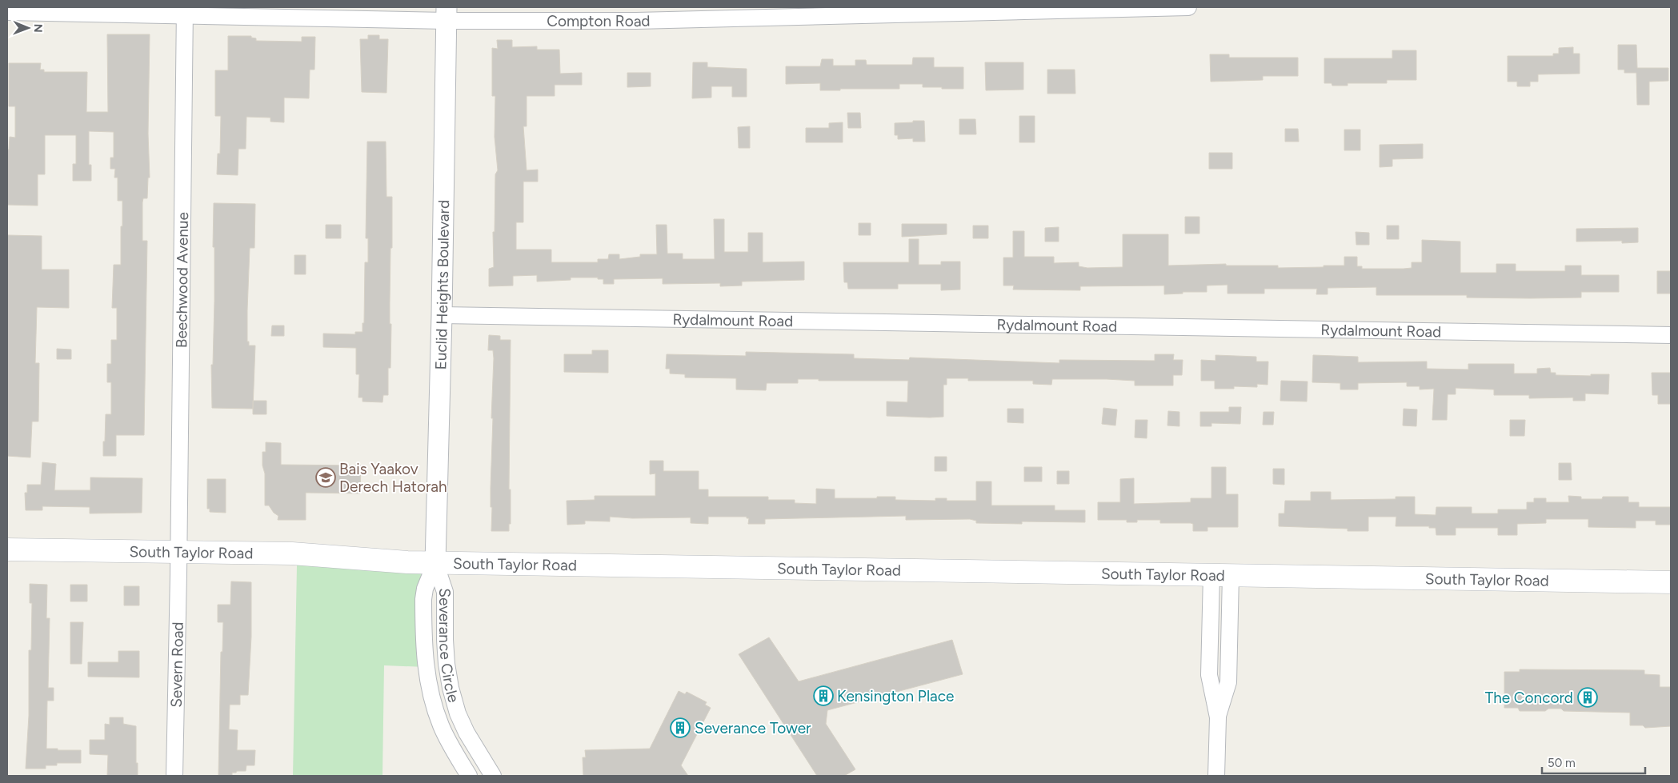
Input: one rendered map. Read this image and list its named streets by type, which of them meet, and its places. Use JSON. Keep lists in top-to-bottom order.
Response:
{
  "streets": {
    "main road": ["South Taylor Road"],
    "street": [
      "Compton Road",
      "Beechwood Avenue",
      "Euclid Heights Boulevard",
      "Rydalmount Road",
      "Severance Circle",
      "Severn Road"
    ]
  },
  "crossings": [
    ["Compton Road", "Beechwood Avenue"],
    ["Compton Road", "Euclid Heights Boulevard"],
    ["Beechwood Avenue", "South Taylor Road"],
    ["Beechwood Avenue", "Severn Road"],
    ["Euclid Heights Boulevard", "Rydalmount Road"],
    ["Euclid Heights Boulevard", "South Taylor Road"],
    ["Euclid Heights Boulevard", "Severance Circle"],
    ["South Taylor Road", "Severance Circle"],
    ["South Taylor Road", "Severn Road"]
  ],
  "places": {
    "school or university": ["Bais Yaakov Derech Hatorah"],
    "building": ["Kensington Place", "The Concord", "Severance Tower"]
  },
  "scale_bar": "50 m",
  "north": "right"
}
